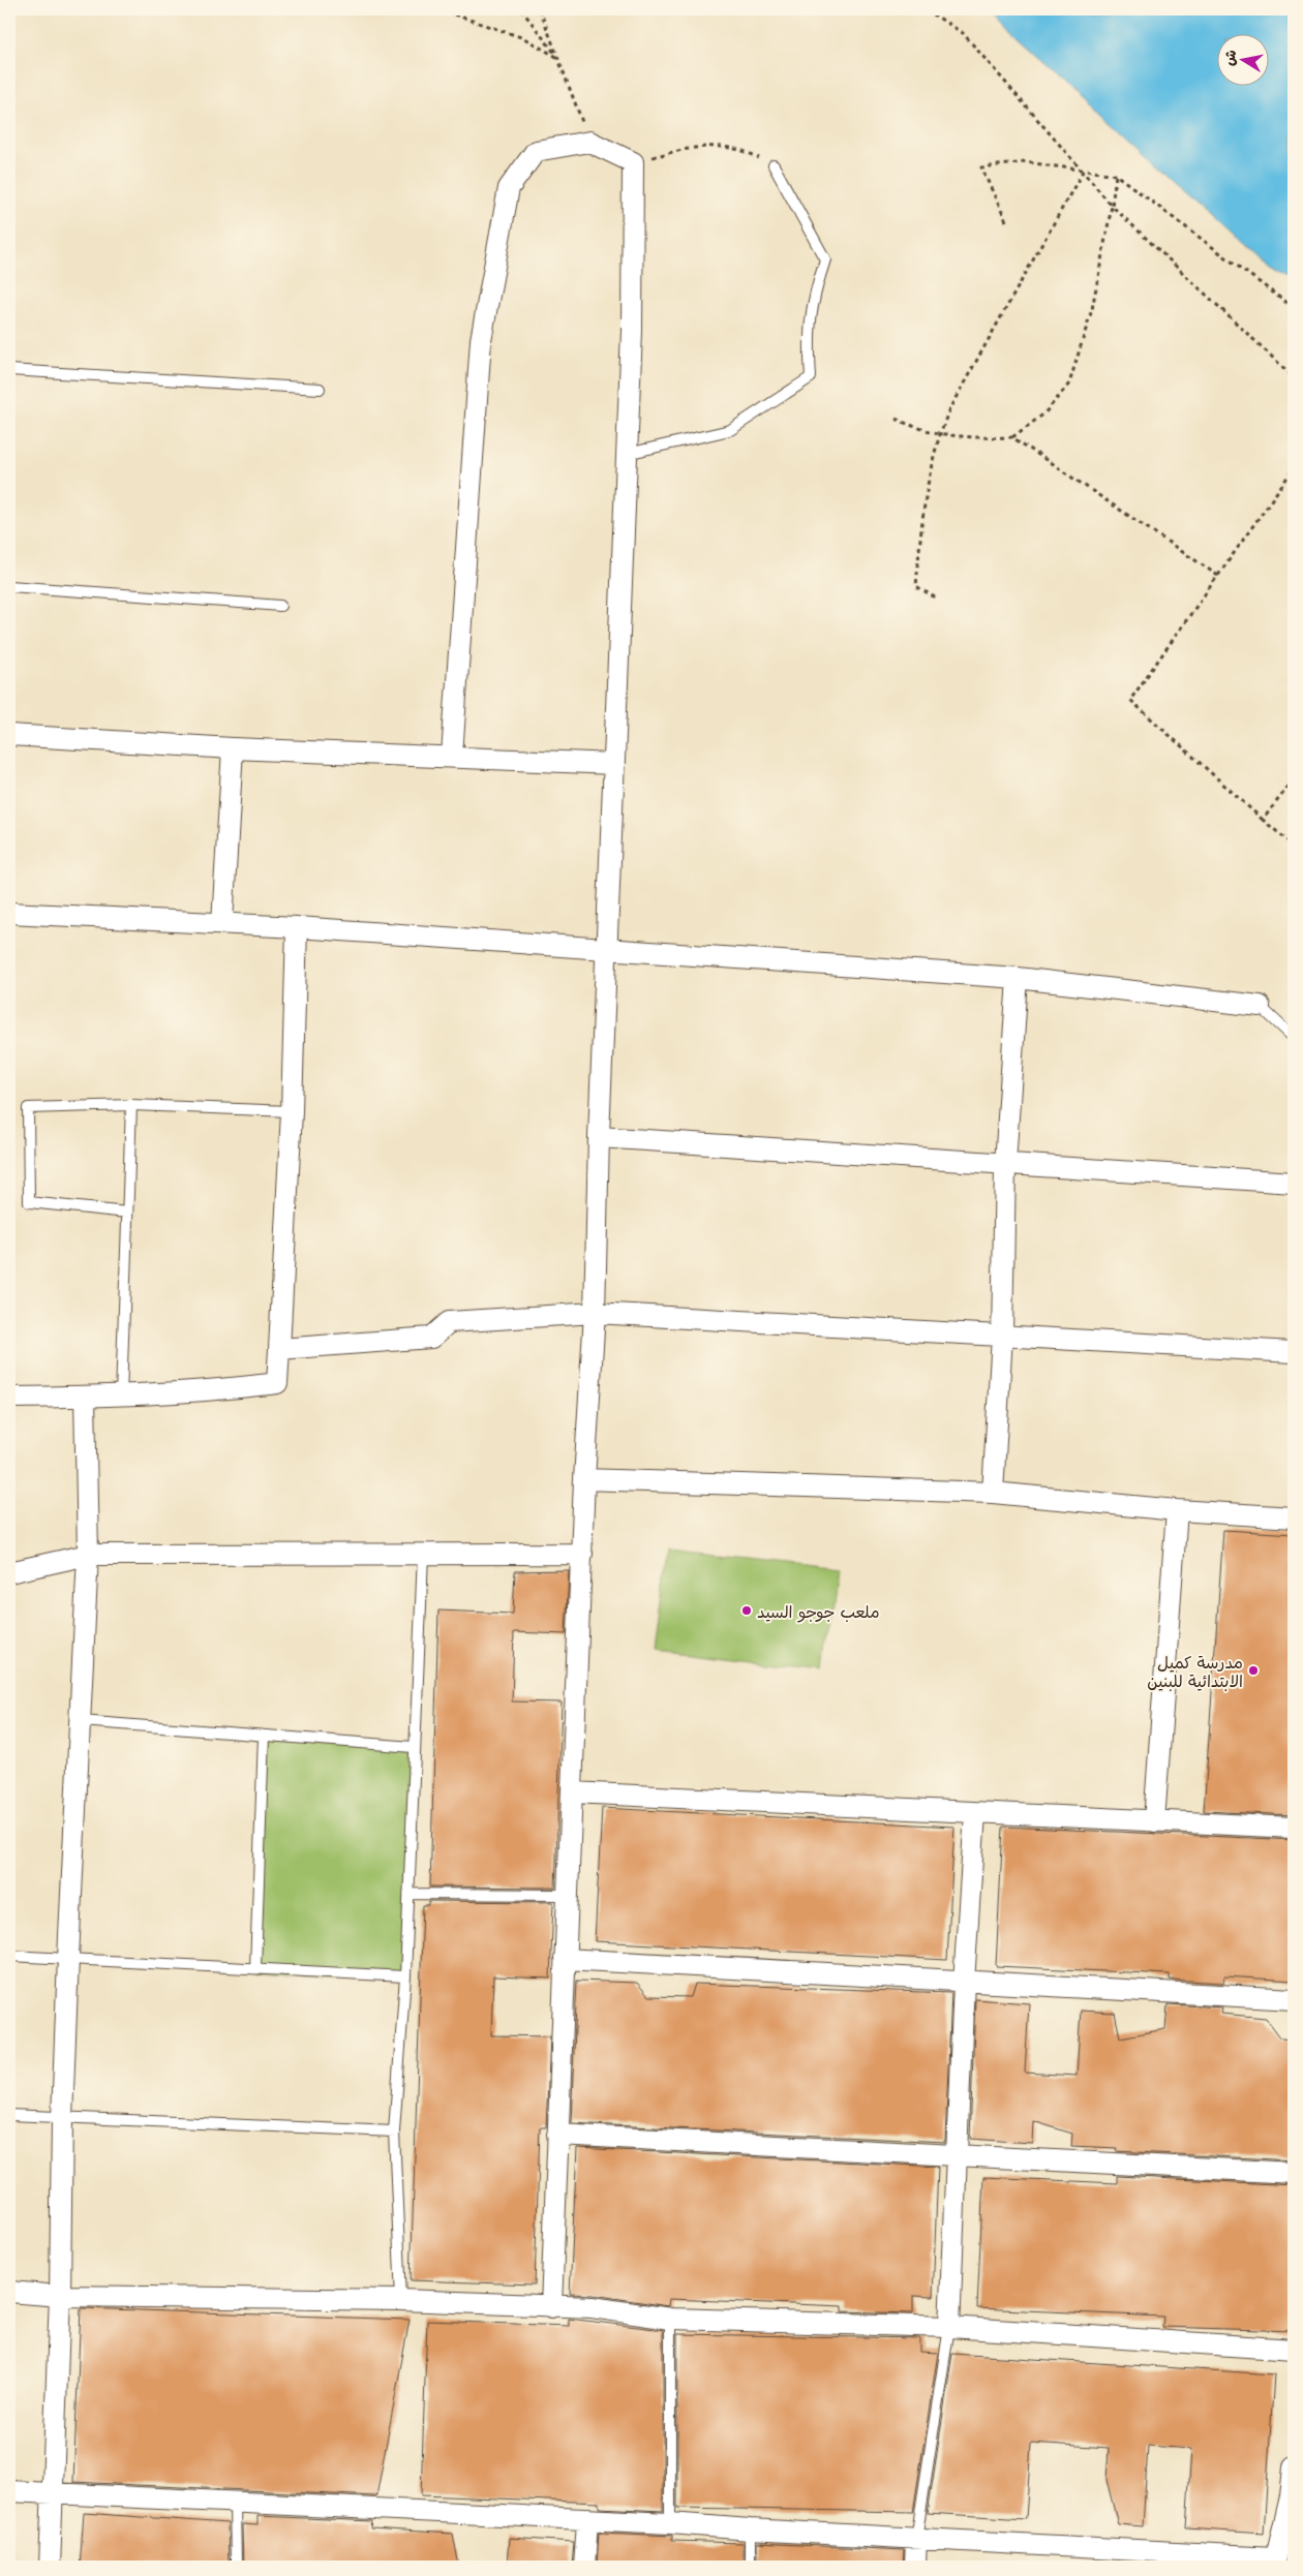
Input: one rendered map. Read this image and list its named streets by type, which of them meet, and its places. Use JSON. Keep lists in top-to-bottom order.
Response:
{
  "places": ["ملعب جوجو السيد", "مدرسة كميل الابتدائية للبنين"],
  "north": "left"
}
